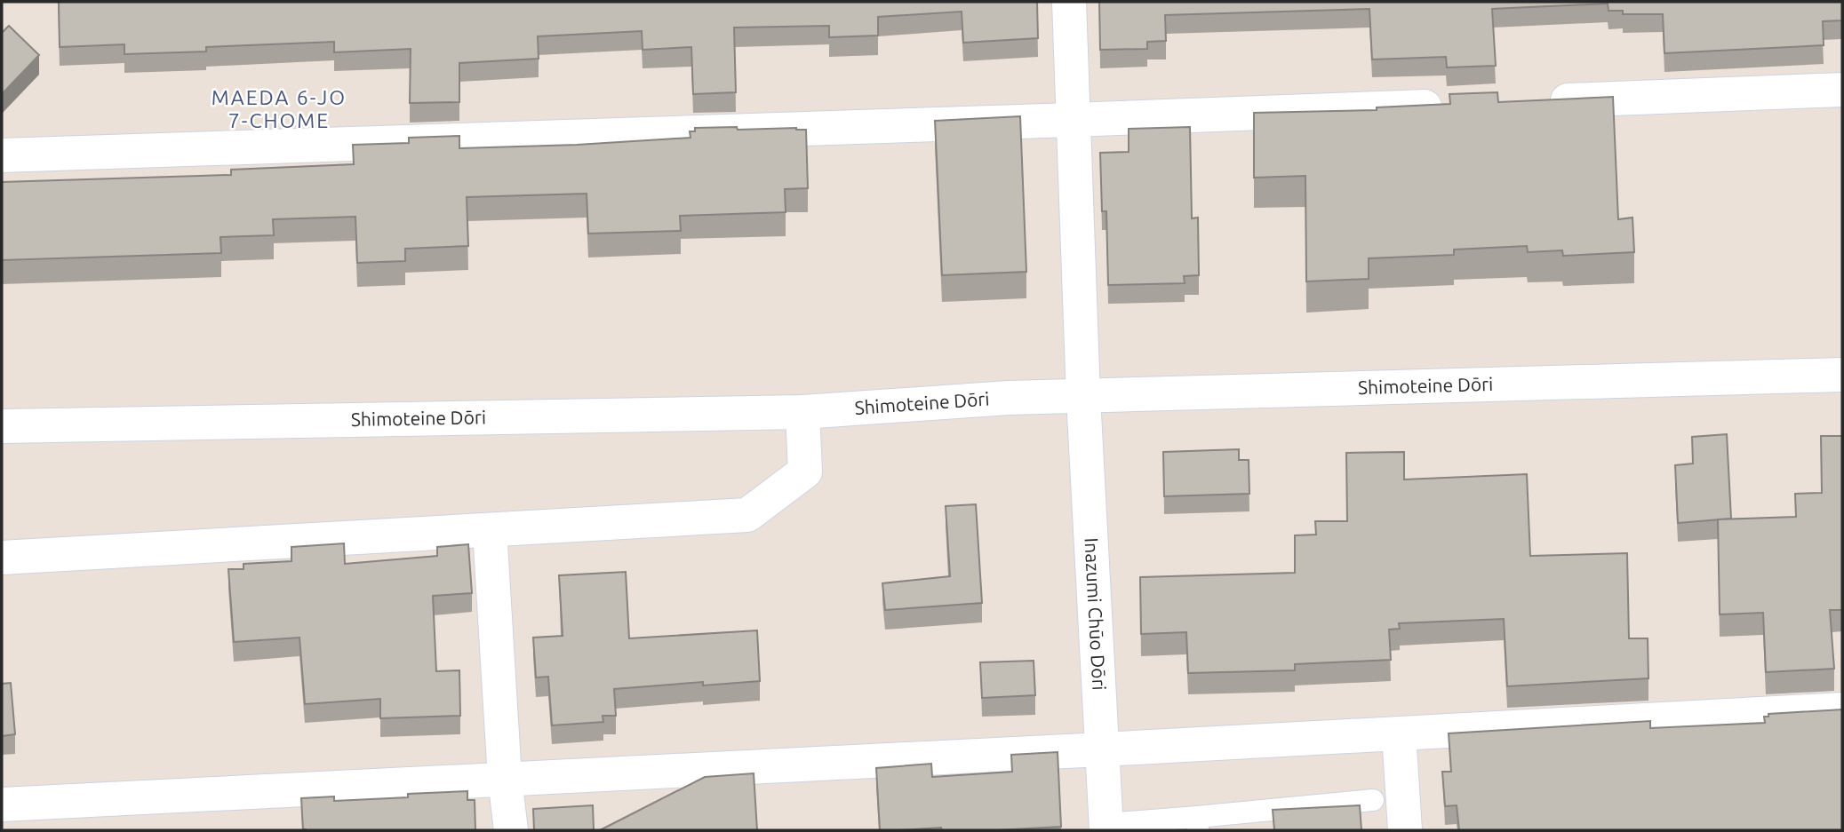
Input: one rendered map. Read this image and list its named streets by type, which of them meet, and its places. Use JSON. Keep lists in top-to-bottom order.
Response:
{
  "streets": {
    "street": ["Shimoteine Dōri", "Inazumi Chūo Dōri"]
  },
  "crossings": [
    ["Shimoteine Dōri", "Inazumi Chūo Dōri"]
  ],
  "districts": ["MAEDA 6-JO 7-CHOME"]
}
